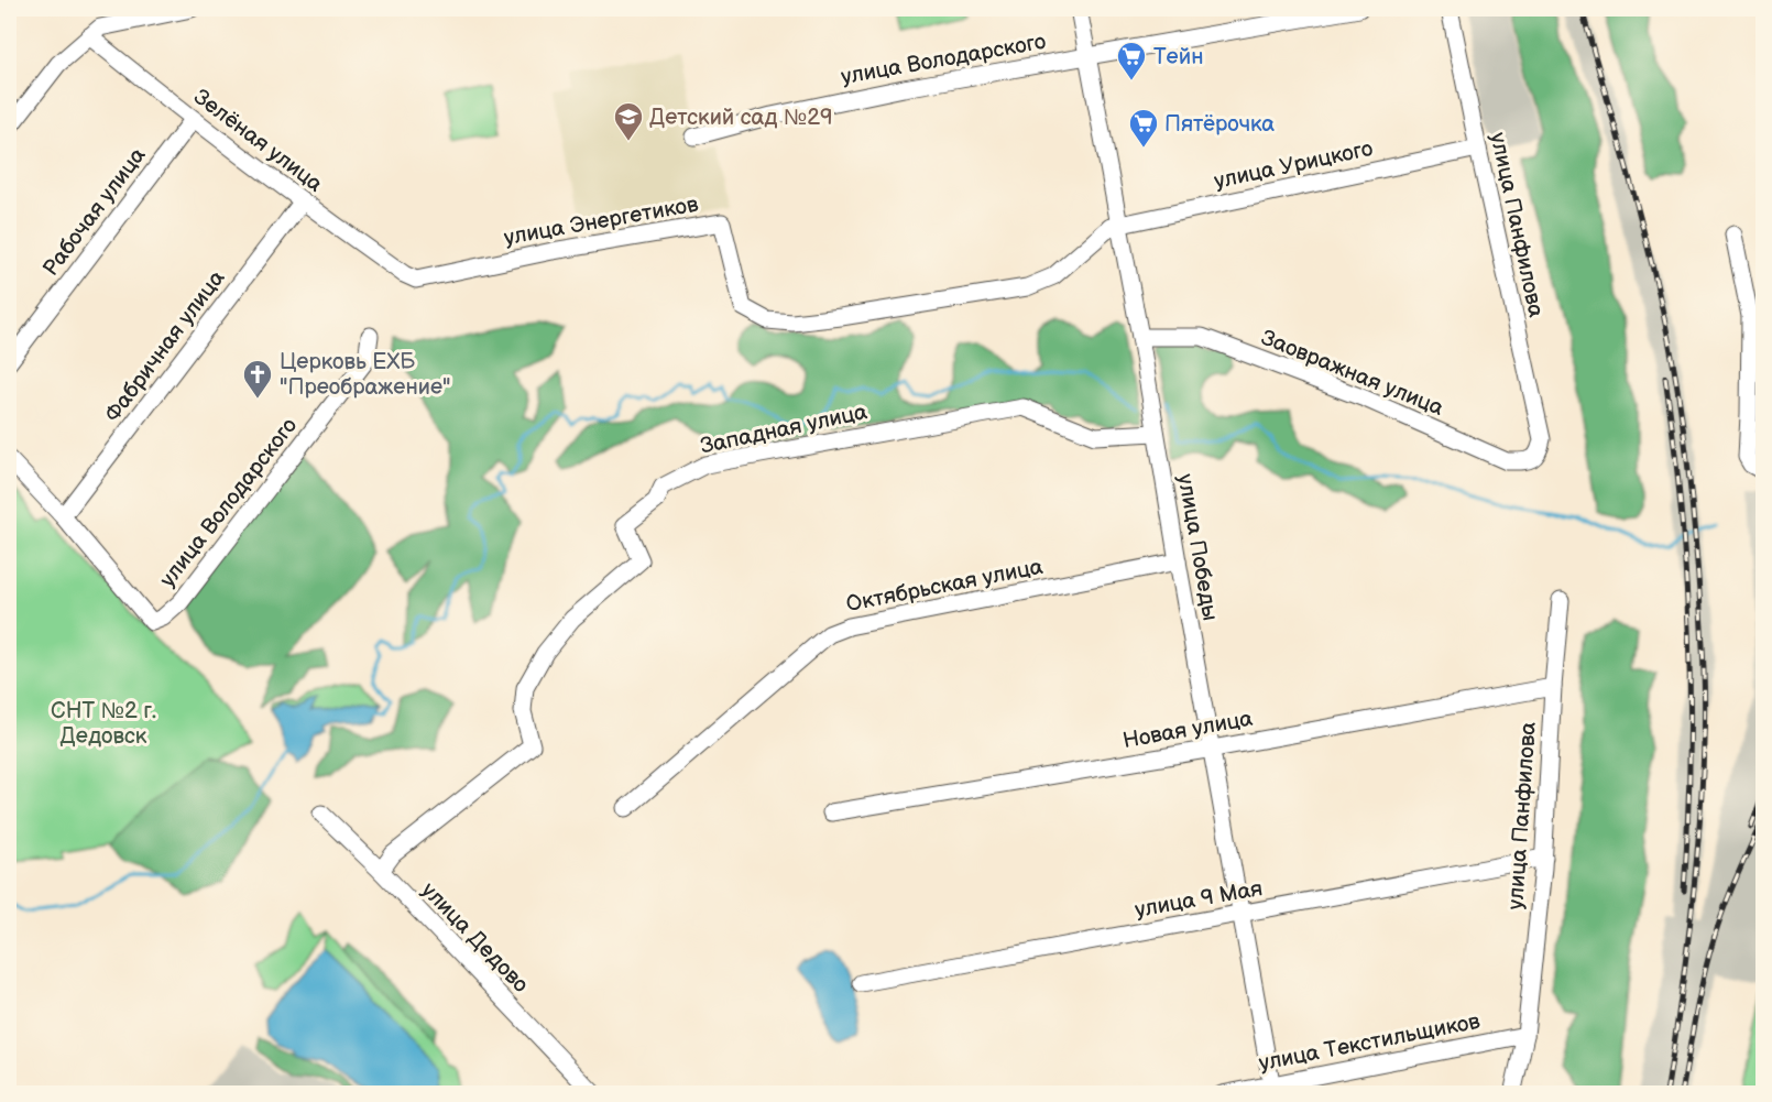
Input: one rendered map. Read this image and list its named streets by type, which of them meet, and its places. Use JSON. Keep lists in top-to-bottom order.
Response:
{
  "streets": {
    "street": [
      "улица Володарского",
      "Зелёная улица",
      "улица Урицкого",
      "Рабочая улица",
      "улица Энергетиков",
      "улица Панфилова",
      "Фабричная улица",
      "Заовражная улица",
      "Западная улица",
      "улица Победы",
      "Октябрьская улица",
      "Новая улица",
      "улица 9 Мая",
      "улица Дедово",
      "улица Текстильщиков"
    ]
  },
  "crossings": [
    ["улица Володарского", "Фабричная улица"],
    ["улица Володарского", "улица Победы"],
    ["Зелёная улица", "Рабочая улица"],
    ["Зелёная улица", "улица Энергетиков"],
    ["Зелёная улица", "Фабричная улица"],
    ["улица Урицкого", "улица Энергетиков"],
    ["улица Урицкого", "улица Панфилова"],
    ["улица Урицкого", "улица Победы"],
    ["улица Энергетиков", "улица Победы"],
    ["улица Панфилова", "Заовражная улица"],
    ["улица Панфилова", "Новая улица"],
    ["улица Панфилова", "улица 9 Мая"],
    ["улица Панфилова", "улица Текстильщиков"],
    ["Заовражная улица", "улица Победы"],
    ["Западная улица", "улица Победы"],
    ["Западная улица", "улица Дедово"],
    ["улица Победы", "Октябрьская улица"],
    ["улица Победы", "Новая улица"],
    ["улица Победы", "улица 9 Мая"],
    ["улица Победы", "улица Текстильщиков"]
  ],
  "parks": ["СНТ №2 г. Дедовск"],
  "places": {
    "supermarket": ["Тейн", "Пятёрочка"],
    "school or university": ["Детский сад №29"],
    "church": ["Церковь ЕХБ \"Преображение\""]
  }
}
